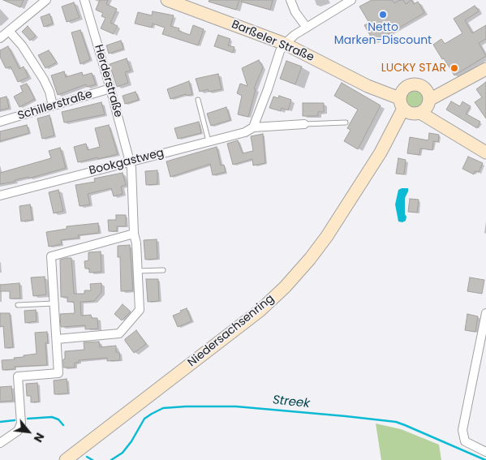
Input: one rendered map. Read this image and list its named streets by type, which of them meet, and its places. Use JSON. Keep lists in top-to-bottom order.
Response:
{
  "streets": {
    "main road": ["Barßeler Straße", "Niedersachsenring"],
    "street": ["Herderstraße", "Schillerstraße", "Bookgastweg"]
  },
  "crossings": [
    ["Barßeler Straße", "Niedersachsenring"],
    ["Herderstraße", "Schillerstraße"],
    ["Herderstraße", "Bookgastweg"]
  ],
  "water": ["Streek"],
  "places": ["Netto Marken-Discount", "LUCKY STAR"],
  "north": "bottom right"
}
